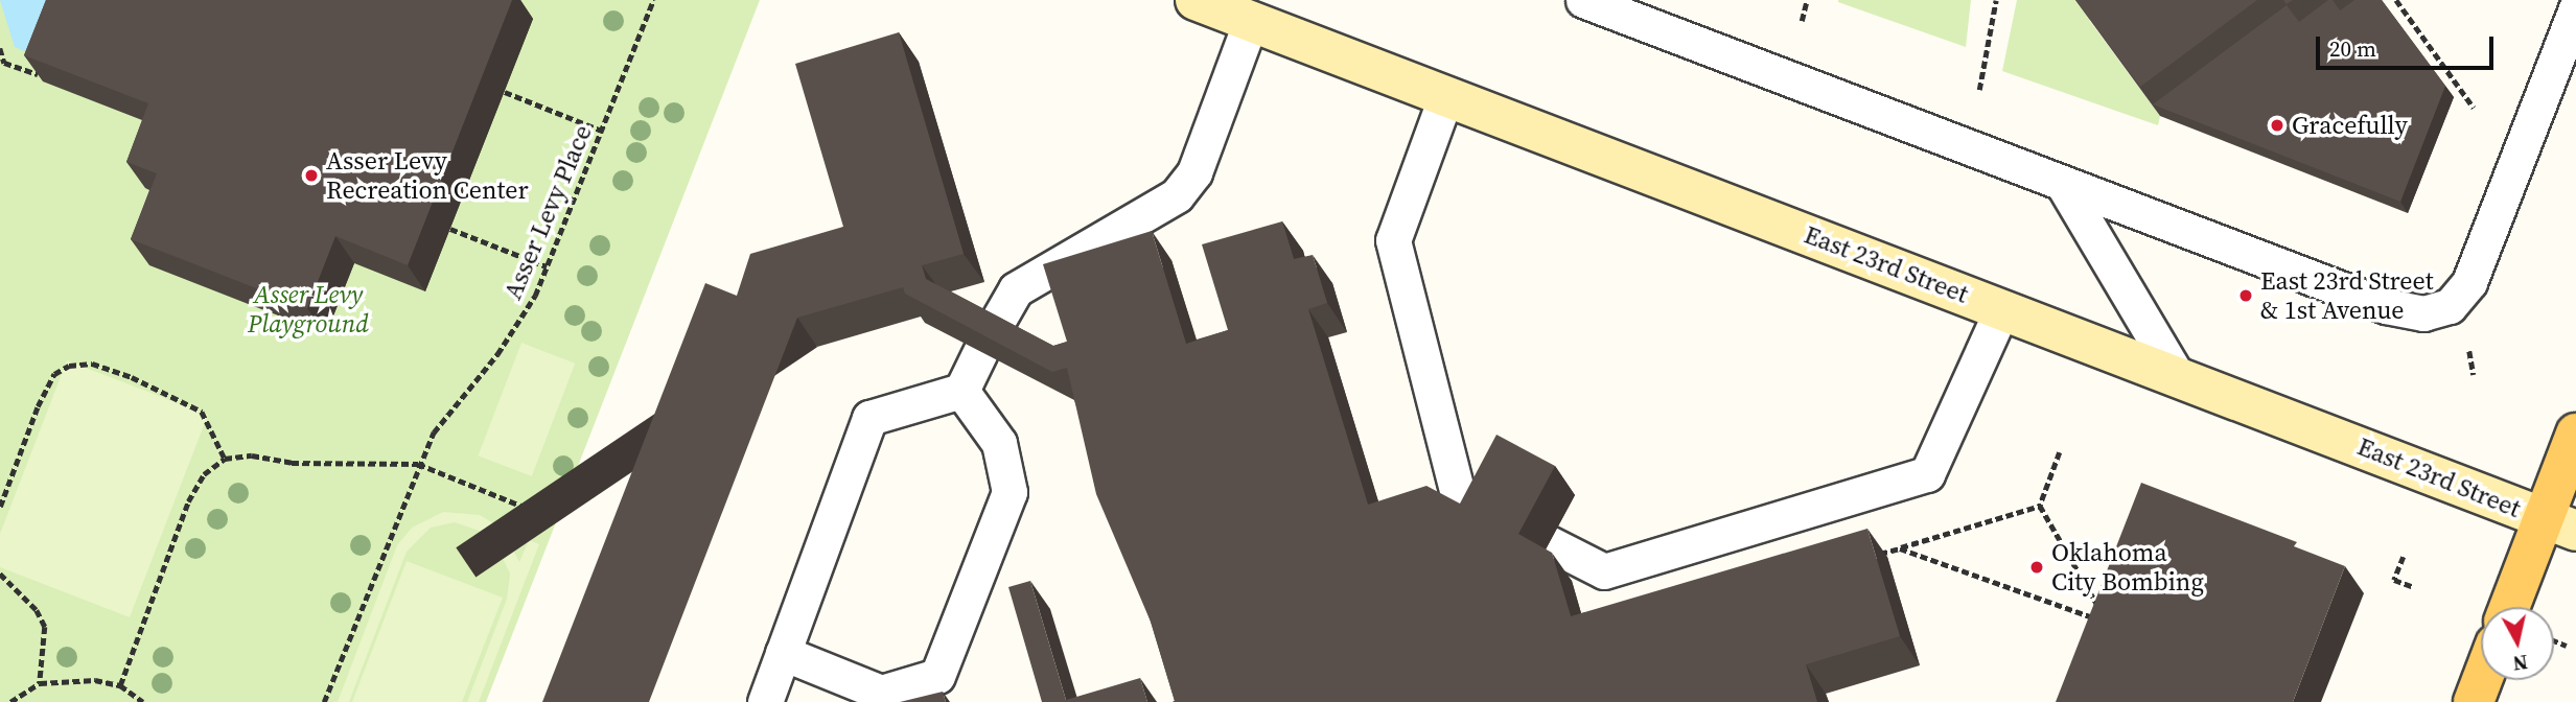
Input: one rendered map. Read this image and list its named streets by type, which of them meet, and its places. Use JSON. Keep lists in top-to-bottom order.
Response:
{
  "streets": {
    "main road": ["East 23rd Street"],
    "path": ["Asser Levy Place"]
  },
  "parks": ["Asser Levy Playground"],
  "places": [
    "Gracefully",
    "Asser Levy Recreation Center",
    "East 23rd Street & 1st Avenue",
    "Oklahoma City Bombing"
  ],
  "scale_bar": "20 m",
  "north": "bottom"
}
